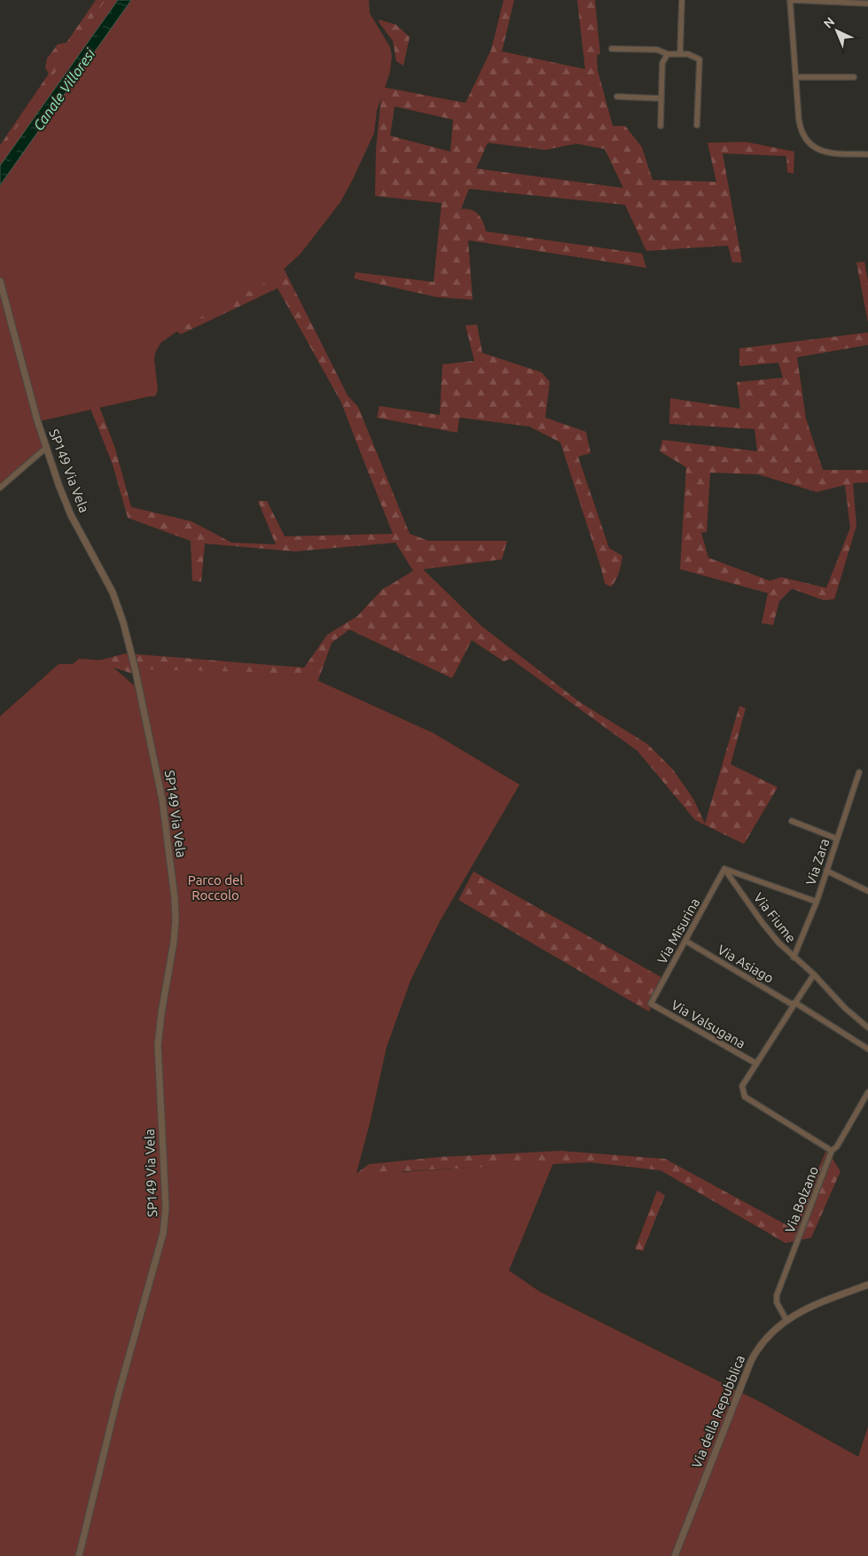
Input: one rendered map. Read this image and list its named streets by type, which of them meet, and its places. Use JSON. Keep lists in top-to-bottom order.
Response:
{
  "streets": {
    "street": [
      "SP149 Via Vela",
      "Via Zara",
      "Via Fiume",
      "Via Misurina",
      "Via Asiago",
      "Via Valsugana",
      "Via Bolzano",
      "Via della Repubblica"
    ]
  },
  "crossings": [
    ["Via Zara", "Via Fiume"],
    ["Via Fiume", "Via Misurina"],
    ["Via Misurina", "Via Asiago"],
    ["Via Misurina", "Via Valsugana"],
    ["Via Bolzano", "Via della Repubblica"]
  ],
  "water": ["Canale Villoresi"],
  "parks": ["Parco del Roccolo"],
  "north": "top left"
}
